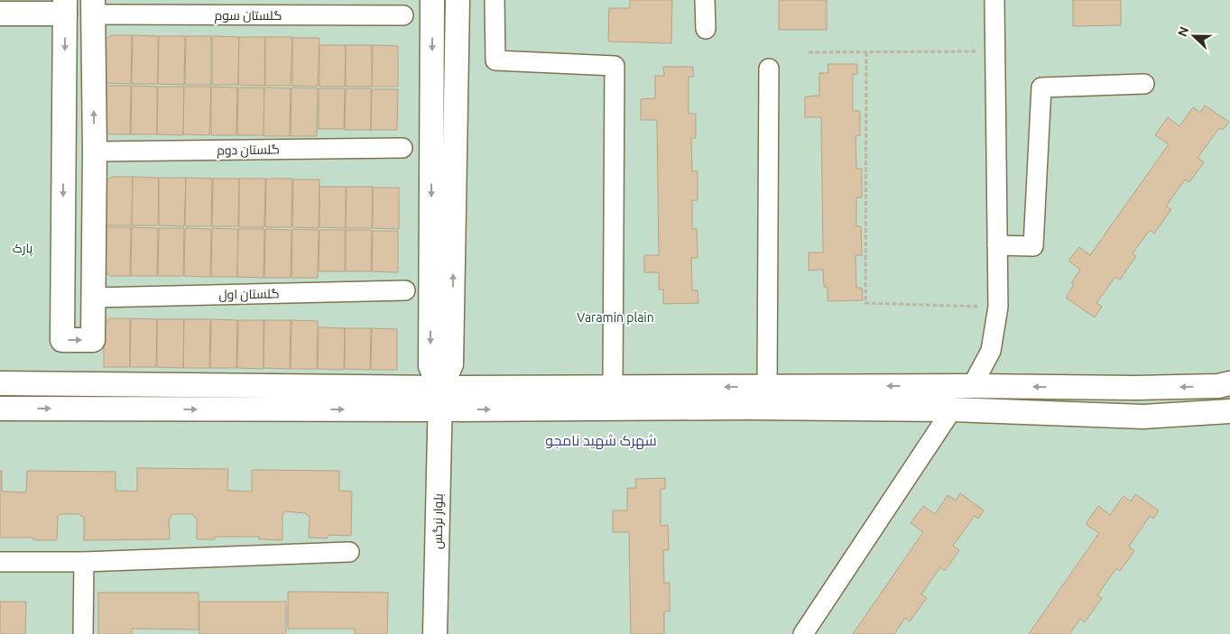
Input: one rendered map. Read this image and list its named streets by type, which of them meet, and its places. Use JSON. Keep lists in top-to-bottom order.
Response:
{
  "streets": {
    "street": [
      "گلستان سوم",
      "گلستان دوم",
      "گلستان اول",
      "بلوار نرگس"
    ]
  },
  "districts": ["شهرک شهید نامجو"],
  "parks": ["پارک", "Varamin plain"],
  "north": "left"
}
